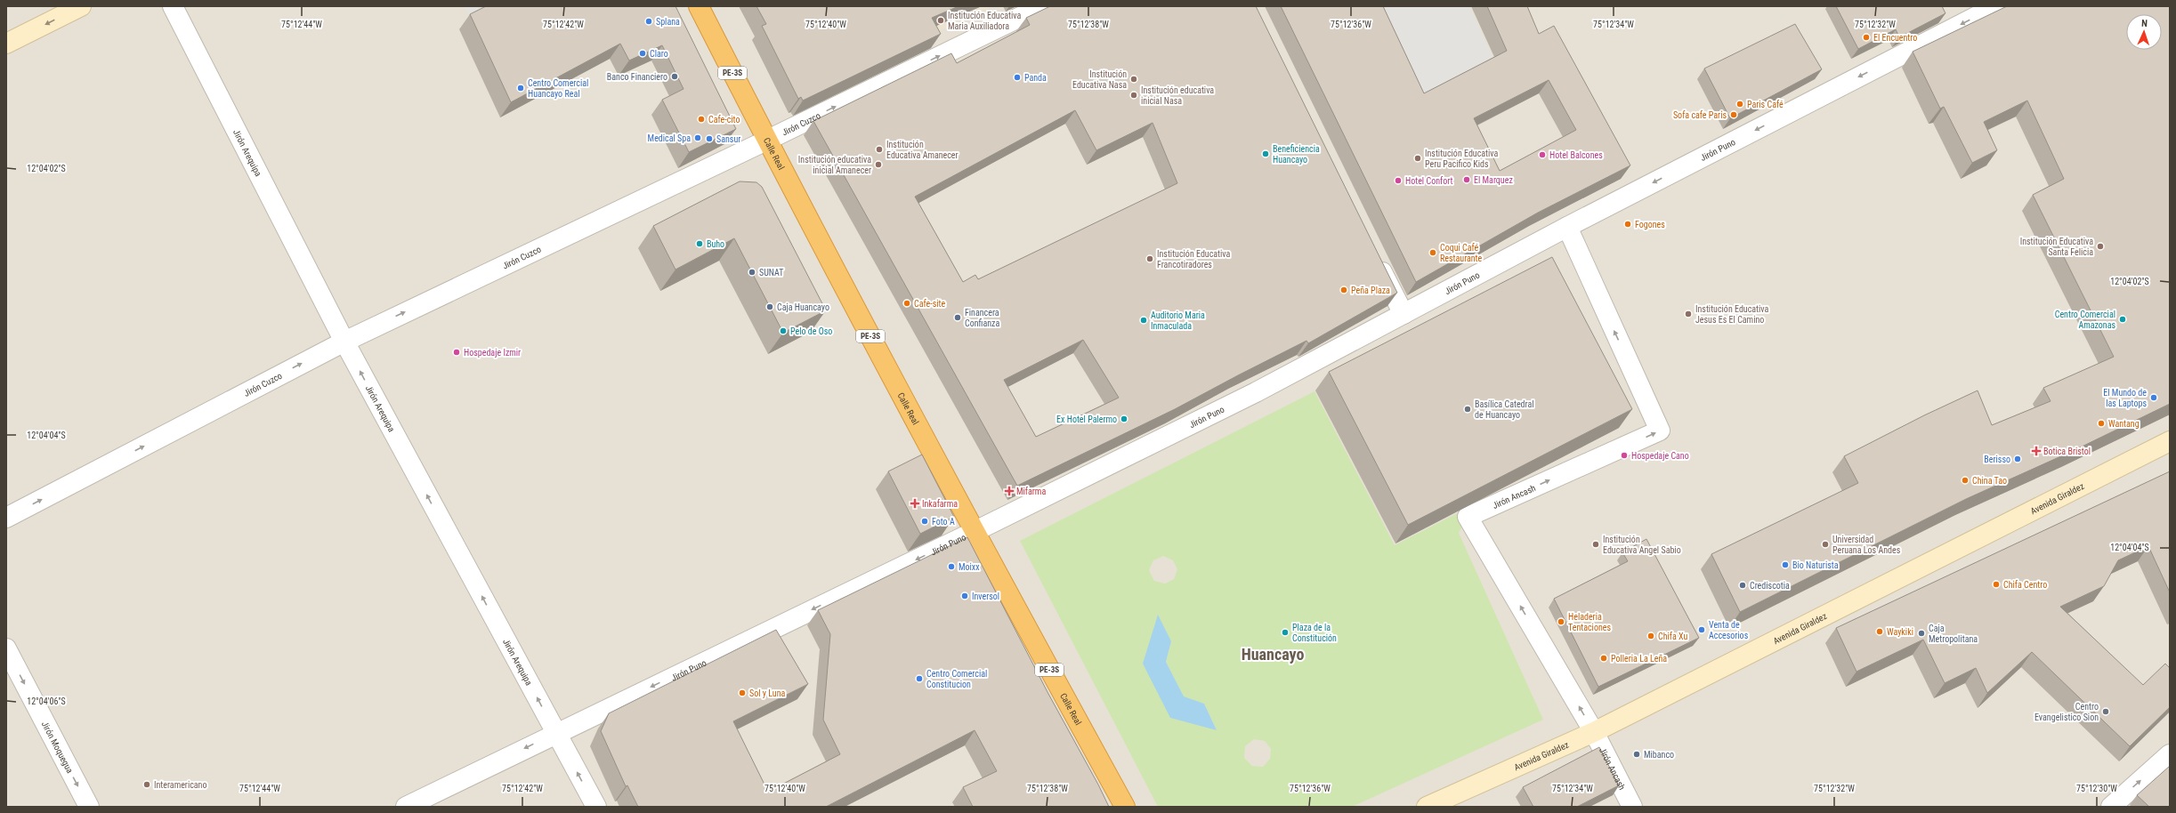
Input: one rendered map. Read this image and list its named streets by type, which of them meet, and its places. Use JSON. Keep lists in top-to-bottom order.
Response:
{
  "streets": {
    "highway": ["PE-3S", "Calle Real"],
    "street": [
      "Jirón Cuzco",
      "Jirón Puno",
      "Jirón Arequipa",
      "Jirón Ancash",
      "Avenida Giraldez",
      "Jirón Moquegua"
    ]
  },
  "crossings": [
    ["Jirón Cuzco", "Jirón Arequipa"],
    ["Jirón Cuzco", "Calle Real"],
    ["Jirón Puno", "Jirón Arequipa"],
    ["Jirón Puno", "Calle Real"],
    ["Jirón Puno", "Jirón Ancash"],
    ["Jirón Ancash", "Avenida Giraldez"]
  ],
  "one_way": [
    "Jirón Cuzco",
    "Jirón Puno",
    "Jirón Arequipa",
    "Jirón Moquegua"
  ],
  "districts": ["Huancayo"],
  "places": {
    "other": [
      "Institución Educativa Maria Auxiliadora",
      "Splana",
      "El Encuentro",
      "Claro",
      "Banco Financiero",
      "Panda",
      "Institución Educativa Nasa",
      "Centro Comercial Huancayo Real",
      "Institución educativa inicial Nasa",
      "Paris Café",
      "Sofa cafe Paris",
      "Cafe-cito",
      "Medical Spa",
      "Sansur",
      "Institución Educativa Amanecer",
      "Beneficiencia Huancayo",
      "Hotel Balcones",
      "Institución Educativa Peru Pacifico Kids",
      "Institución educativa inicial Amanecer",
      "El Marquez",
      "Hotel Confort",
      "Fogones",
      "Buho",
      "Institución Educativa Santa Felicia",
      "Coqui Café Restaurante",
      "Institución Educativa Francotiradores",
      "SUNAT",
      "Peña Plaza",
      "Cafe-site",
      "Caja Huancayo",
      "Institución Educativa Jesus Es El Camino",
      "Financera Confianza",
      "Centro Comercial Amazonas",
      "Auditorio Maria Inmaculada",
      "Pelo de Oso",
      "Hospedaje Izmir",
      "El Mundo de las Laptops",
      "Basílica Catedral de Huancayo",
      "Ex Hotel Palermo",
      "Wantang",
      "Hospedaje Cano",
      "Berisso",
      "China Tao",
      "Foto A",
      "Institución Educativa Angel Sabio",
      "Universidad Peruana Los Andes",
      "Bio Naturista",
      "Moixx",
      "Chifa Centro",
      "Crediscotia",
      "Inversol",
      "Heladeria Tentaciones",
      "Venta de Accesorios",
      "Waykiki",
      "Plaza de la Constitución",
      "Caja Metropolitana",
      "Chifa Xu",
      "Polleria La Leña",
      "Centro Comercial Constitucion",
      "Sol y Luna",
      "Centro Evangelistico Sion",
      "Mibanco",
      "Interamericano"
    ],
    "health": ["Botica Bristol", "Mifarma", "Inkafarma"]
  },
  "north": "top",
  "coordinates": [
    "75°12'44\"W",
    "75°12'42\"W",
    "75°12'40\"W",
    "75°12'38\"W",
    "75°12'36\"W",
    "75°12'34\"W",
    "75°12'32\"W",
    "12°04'02\"S",
    "12°04'04\"S",
    "12°04'06\"S",
    "75°12'30\"W"
  ]
}
